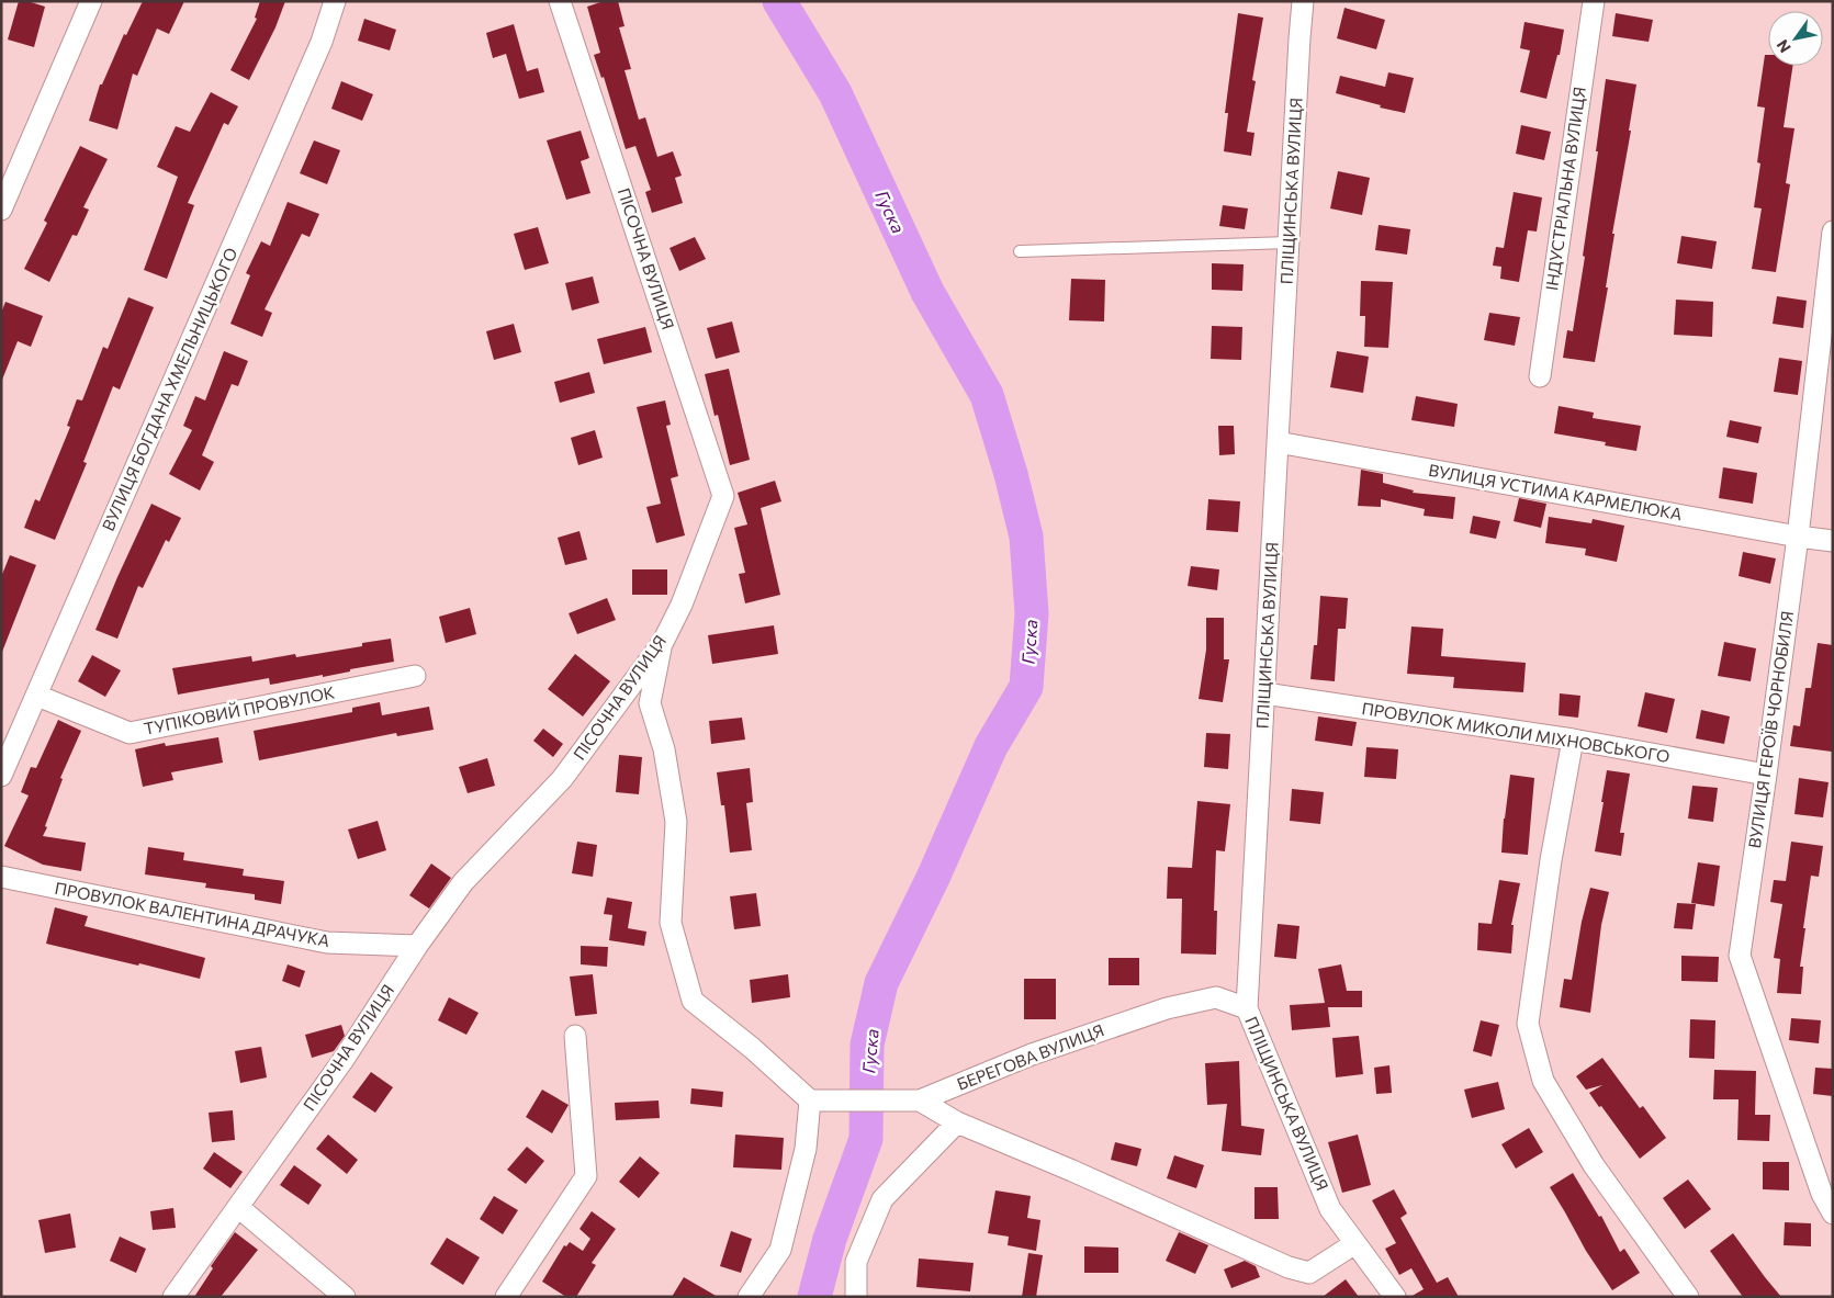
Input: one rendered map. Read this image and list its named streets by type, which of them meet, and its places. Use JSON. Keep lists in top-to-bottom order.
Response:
{
  "streets": {
    "street": [
      "ІНДУСТРІАЛЬНА ВУЛИЦЯ",
      "ПЛІЩИНСЬКА ВУЛИЦЯ",
      "ПІСОЧНА ВУЛИЦЯ",
      "ВУЛИЦЯ БОГДАНА ХМЕЛЬНИЦЬКОГО",
      "ВУЛИЦЯ УСТИМА КАРМЕЛЮКА",
      "ТУПІКОВИЙ ПРОВУЛОК",
      "ВУЛИЦЯ ГЕРОЇВ ЧОРНОБИЛЯ",
      "ПРОВУЛОК МИКОЛИ МІХНОВСЬКОГО",
      "ПРОВУЛОК ВАЛЕНТИНА ДРАЧУКА",
      "БЕРЕГОВА ВУЛИЦЯ"
    ]
  },
  "crossings": [
    ["ПЛІЩИНСЬКА ВУЛИЦЯ", "ВУЛИЦЯ УСТИМА КАРМЕЛЮКА"],
    ["ПЛІЩИНСЬКА ВУЛИЦЯ", "ПРОВУЛОК МИКОЛИ МІХНОВСЬКОГО"],
    ["ПЛІЩИНСЬКА ВУЛИЦЯ", "БЕРЕГОВА ВУЛИЦЯ"],
    ["ПІСОЧНА ВУЛИЦЯ", "ПРОВУЛОК ВАЛЕНТИНА ДРАЧУКА"],
    ["ВУЛИЦЯ БОГДАНА ХМЕЛЬНИЦЬКОГО", "ТУПІКОВИЙ ПРОВУЛОК"],
    ["ВУЛИЦЯ УСТИМА КАРМЕЛЮКА", "ВУЛИЦЯ ГЕРОЇВ ЧОРНОБИЛЯ"],
    ["ВУЛИЦЯ ГЕРОЇВ ЧОРНОБИЛЯ", "ПРОВУЛОК МИКОЛИ МІХНОВСЬКОГО"]
  ],
  "water": ["Гуска"],
  "north": "bottom left"
}
